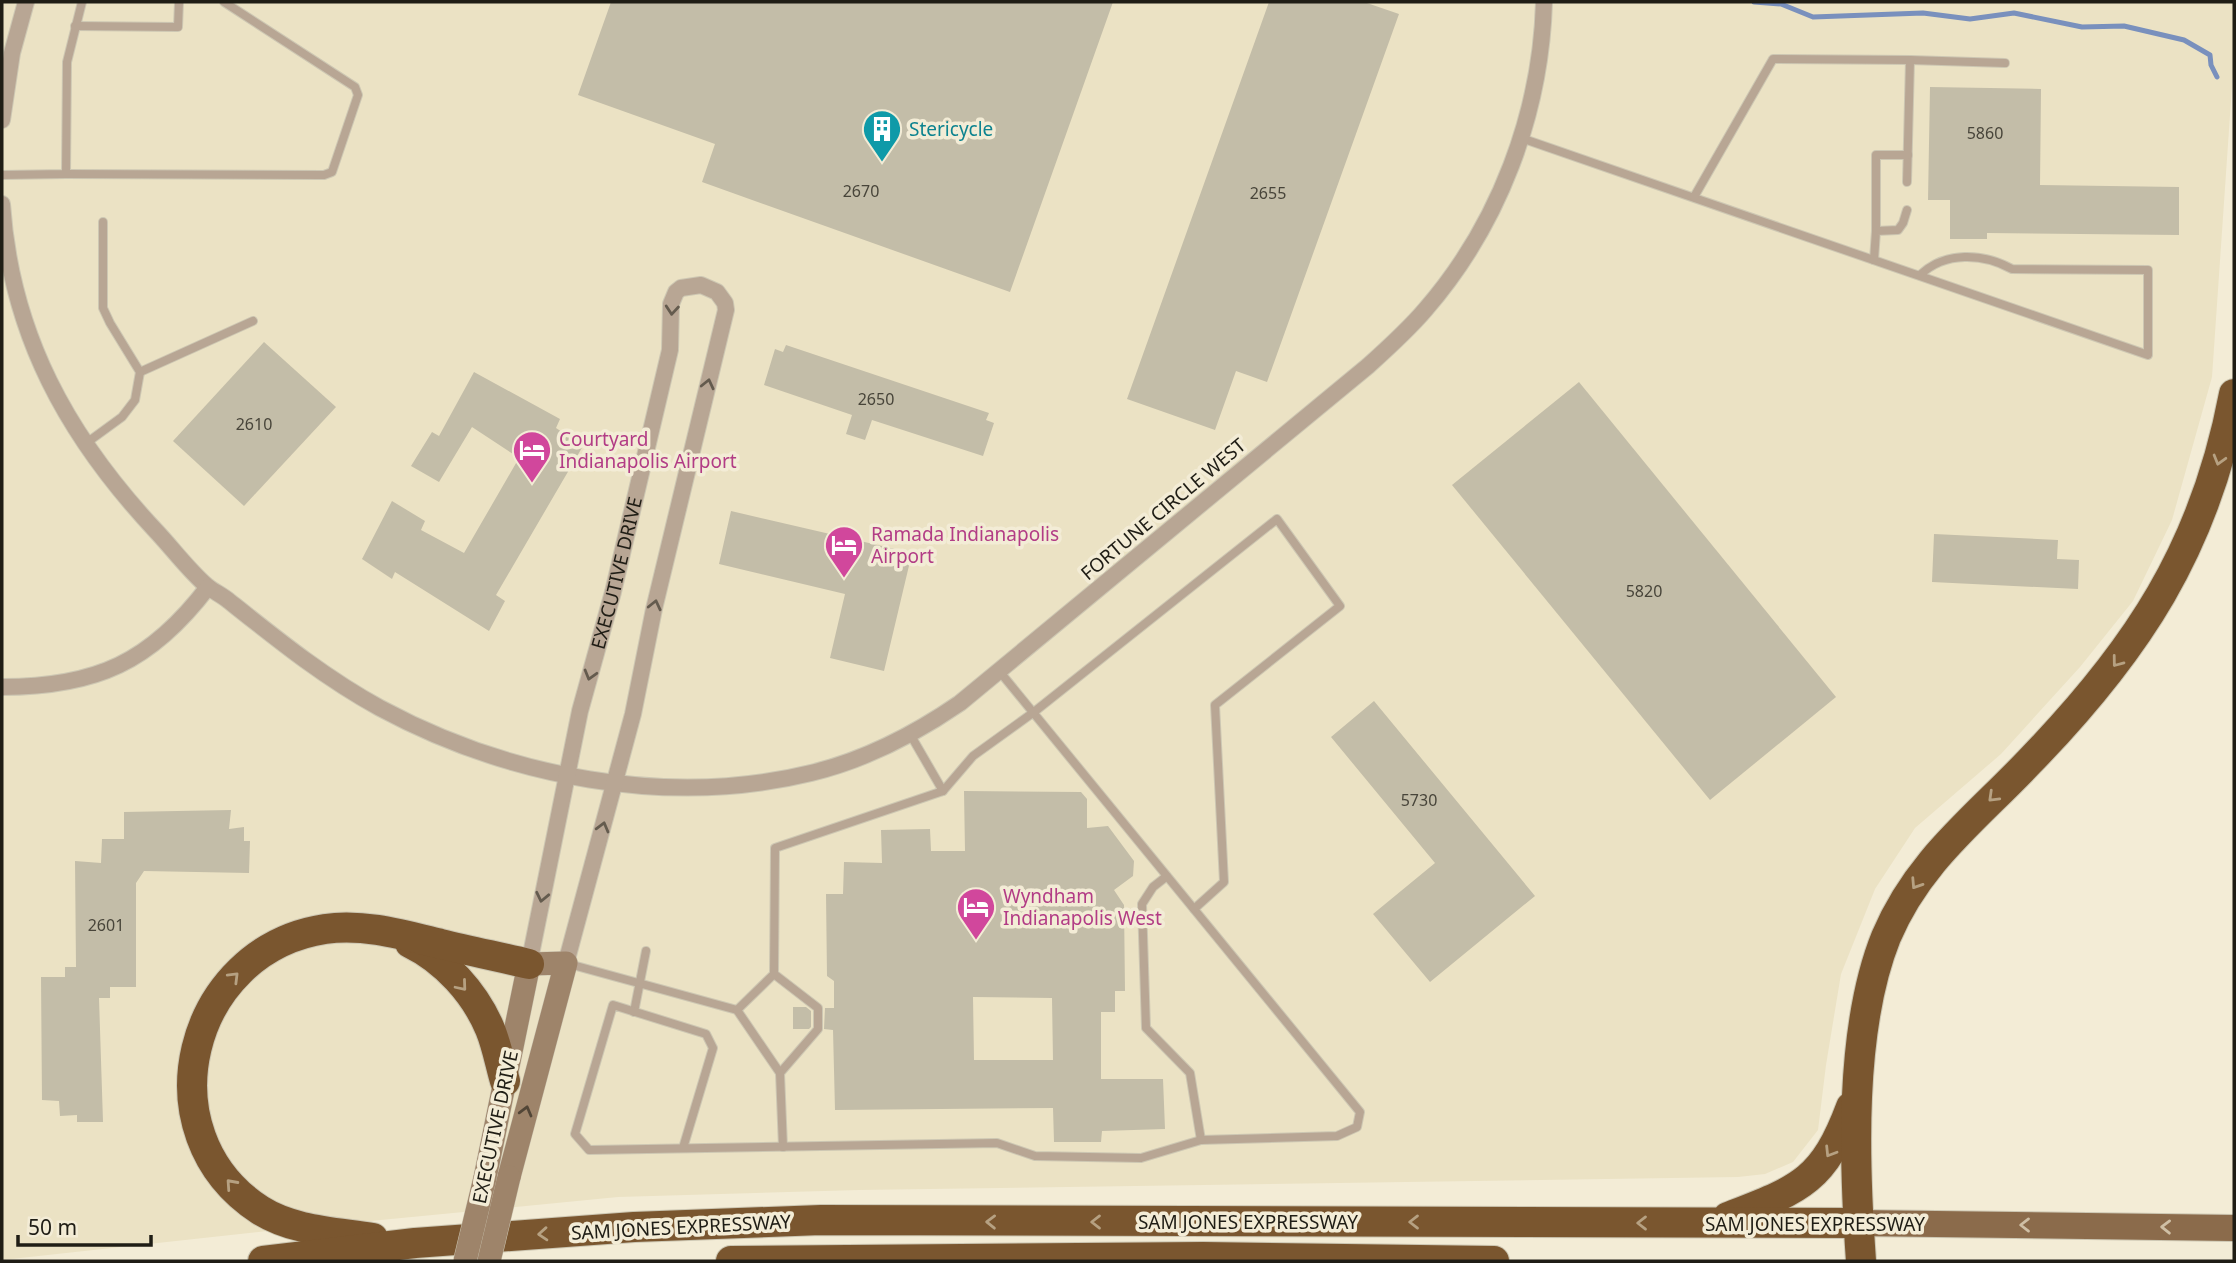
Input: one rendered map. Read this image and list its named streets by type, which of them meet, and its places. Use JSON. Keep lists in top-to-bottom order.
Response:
{
  "streets": {
    "highway": ["SAM JONES EXPRESSWAY"],
    "street": ["FORTUNE CIRCLE WEST", "EXECUTIVE DRIVE"]
  },
  "crossings": [
    ["FORTUNE CIRCLE WEST", "EXECUTIVE DRIVE"]
  ],
  "places": {
    "building": ["Stericycle"],
    "hotel": ["Courtyard Indianapolis Airport", "Ramada Indianapolis Airport", "Wyndham Indianapolis West"]
  },
  "house_numbers": [
    "5860",
    "2670",
    "2655",
    "2650",
    "2610",
    "5820",
    "5730",
    "2601"
  ],
  "scale_bar": "50 m"
}
